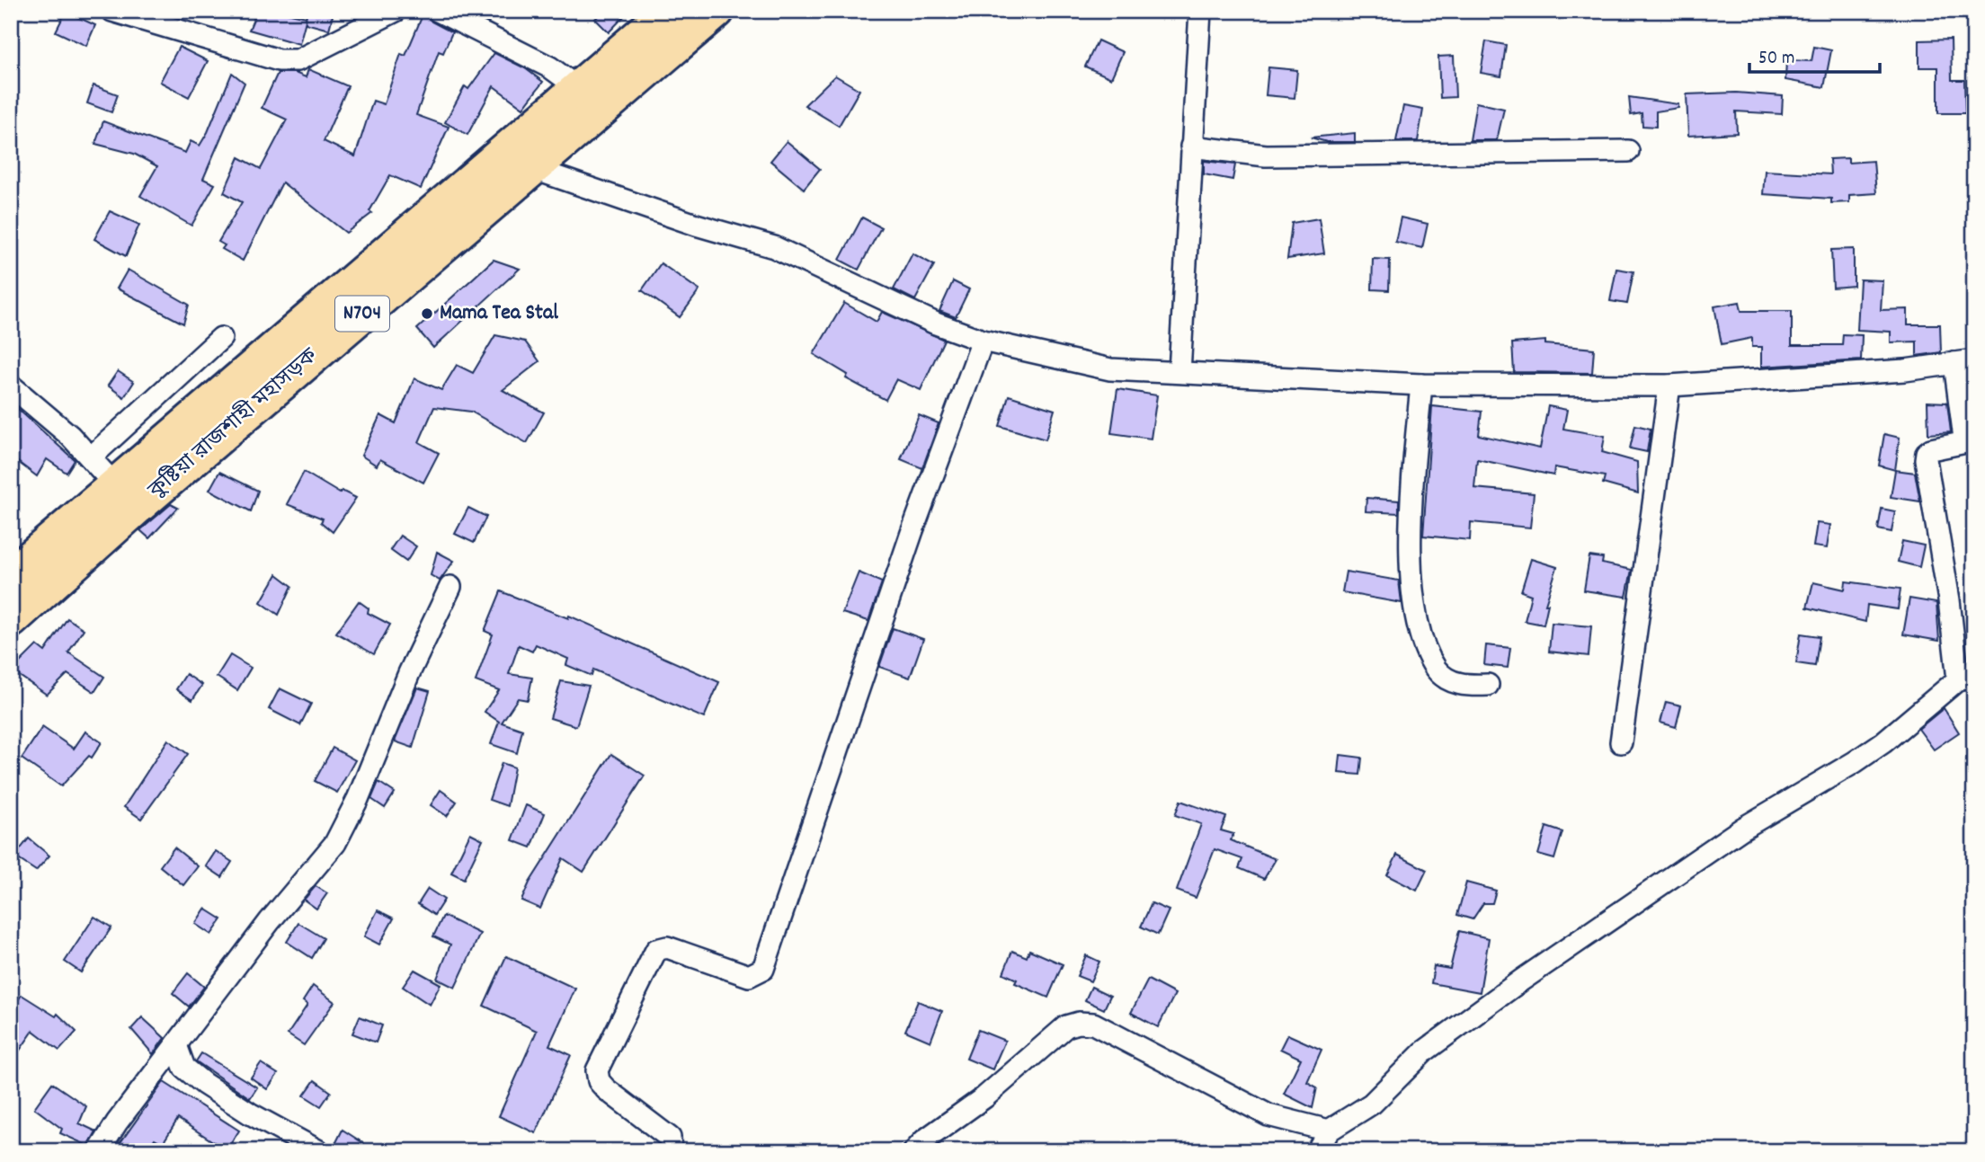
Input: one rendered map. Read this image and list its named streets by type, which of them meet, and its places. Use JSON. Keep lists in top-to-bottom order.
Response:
{
  "streets": {
    "highway": ["N704", "কুষ্টিয়া রাজশাহী মহাসড়ক"]
  },
  "places": ["Mama Tea Stal"],
  "scale_bar": "50 m"
}
